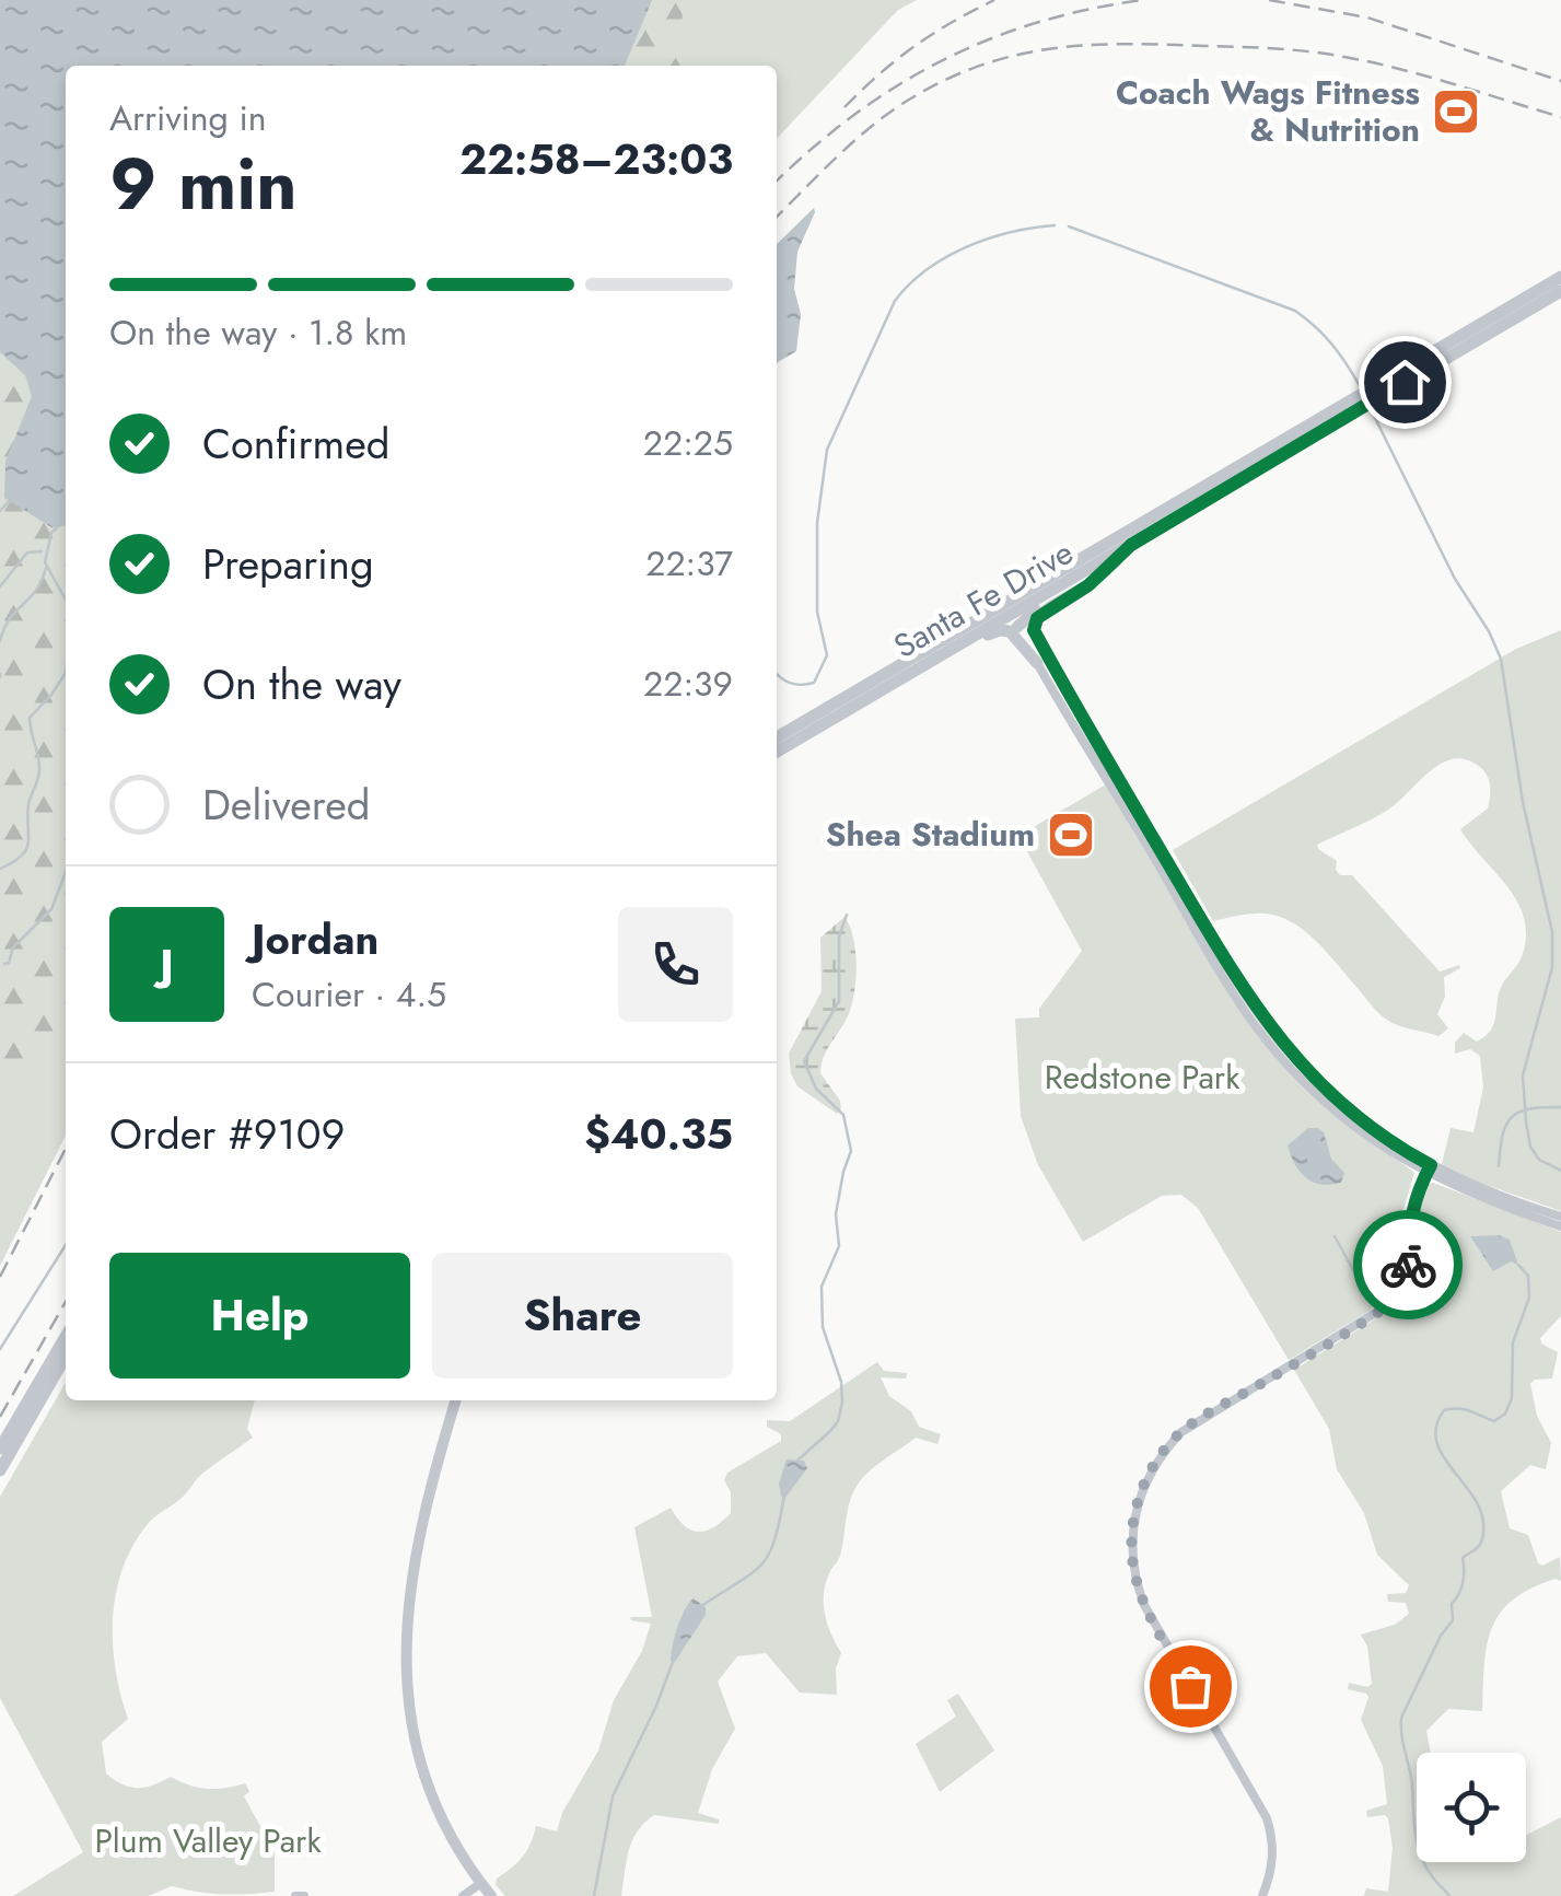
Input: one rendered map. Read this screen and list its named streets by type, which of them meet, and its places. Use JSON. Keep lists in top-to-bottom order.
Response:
{
  "streets": {
    "highway": ["Santa Fe Drive"]
  },
  "parks": ["Redstone Park", "Plum Valley Park"],
  "places": {
    "sports": ["Coach Wags Fitness & Nutrition", "Shea Stadium"]
  },
  "page": {
    "heading": ["9 min", "Arriving in", "22:58–23:03"],
    "panel": [
      "Jordan",
      "Courier · 4.5",
      "Order #9109",
      "$40.35"
    ],
    "bar": "On the way · 1.8 km",
    "list": [
      ["Confirmed", "22:25"],
      ["Preparing", "22:37"],
      ["On the way", "22:39"],
      "Delivered"
    ],
    "round": "J",
    "buttons": ["Help", "Share"]
  }
}
